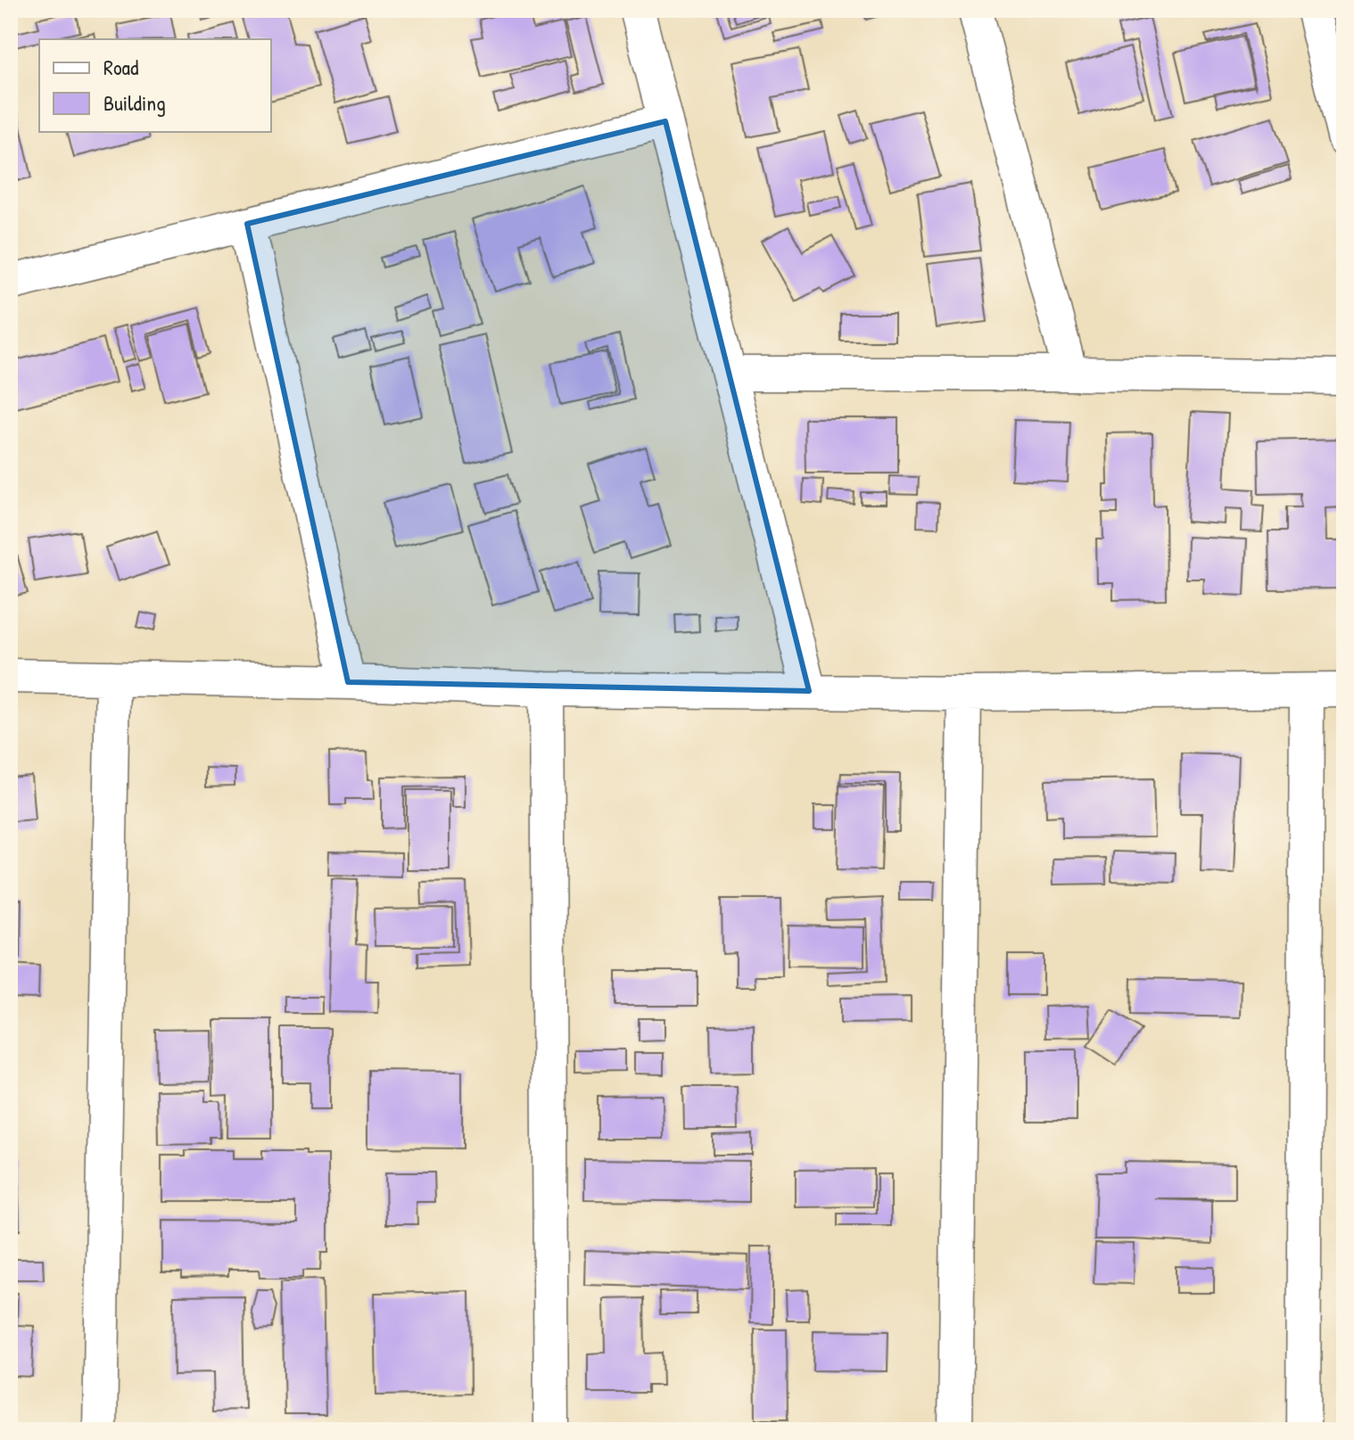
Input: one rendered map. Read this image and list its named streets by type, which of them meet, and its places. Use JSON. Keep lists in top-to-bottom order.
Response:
{
  "legend": ["Road", "Building"]
}
